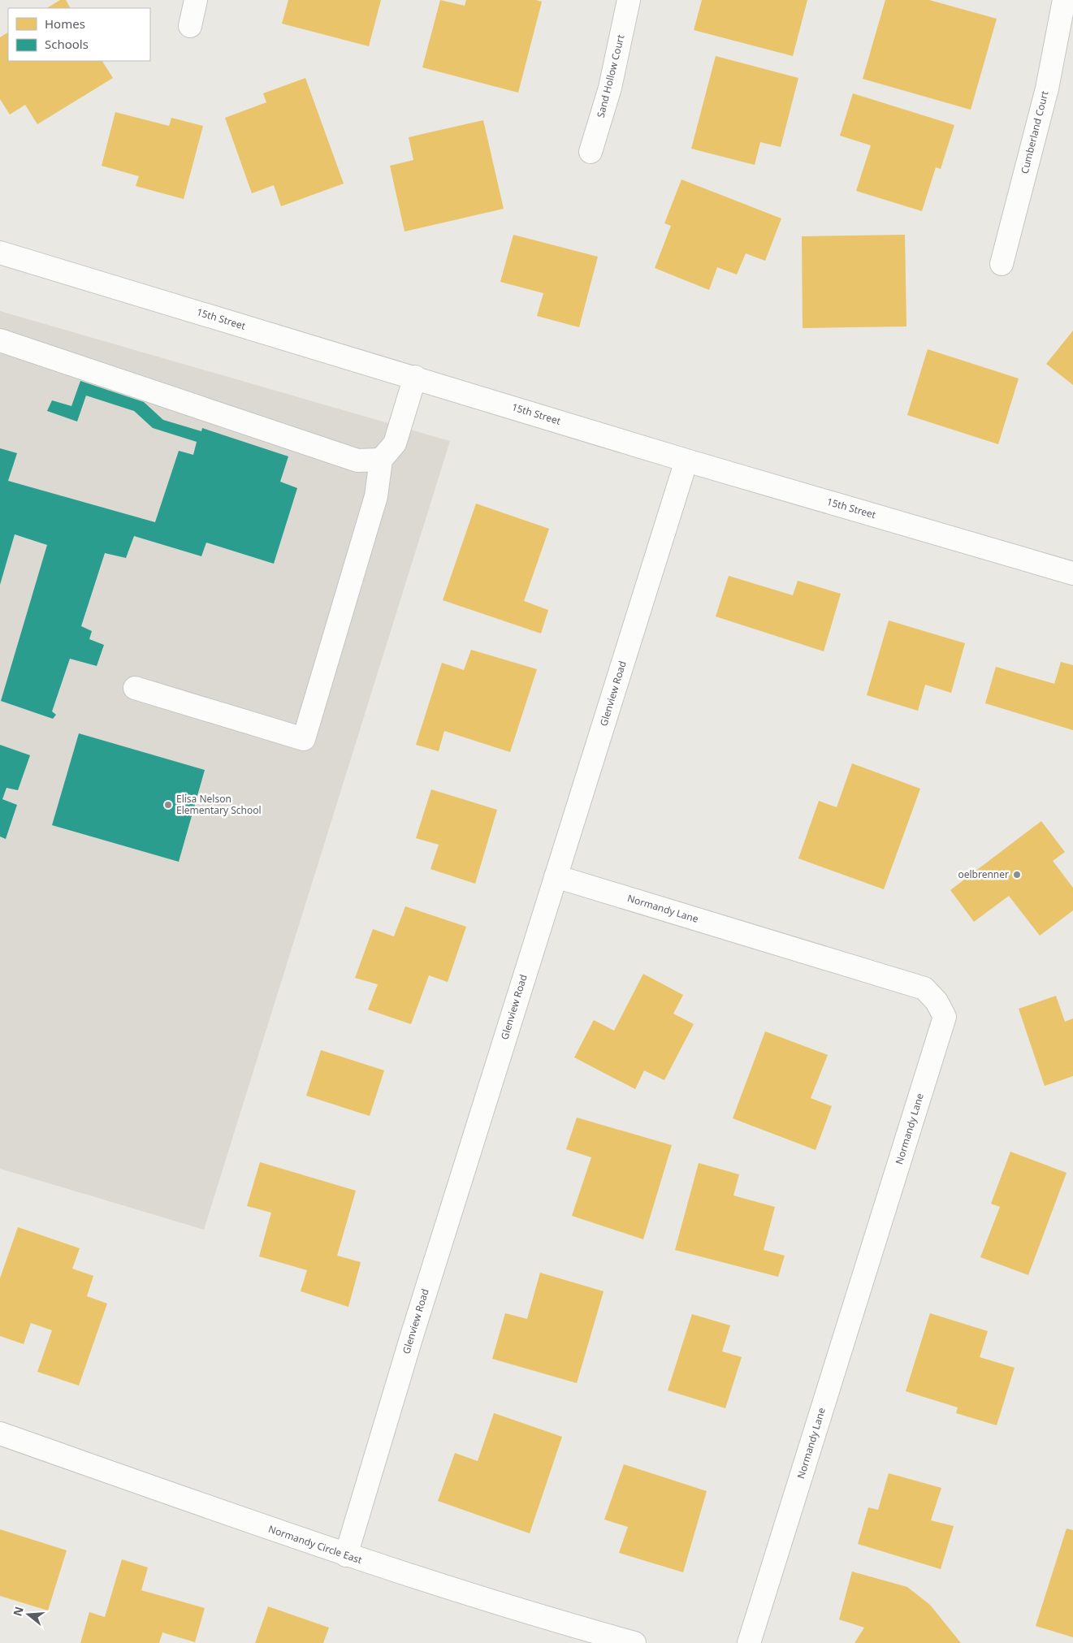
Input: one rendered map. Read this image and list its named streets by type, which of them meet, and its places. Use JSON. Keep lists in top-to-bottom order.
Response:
{
  "streets": {
    "street": [
      "Sand Hollow Court",
      "Cumberland Court",
      "15th Street",
      "Glenview Road",
      "Normandy Lane",
      "Normandy Circle East"
    ]
  },
  "crossings": [
    ["15th Street", "Glenview Road"],
    ["Glenview Road", "Normandy Lane"],
    ["Glenview Road", "Normandy Circle East"]
  ],
  "places": ["Elisa Nelson Elementary School", "oelbrenner"],
  "legend": ["Homes", "Schools"],
  "north": "left"
}
